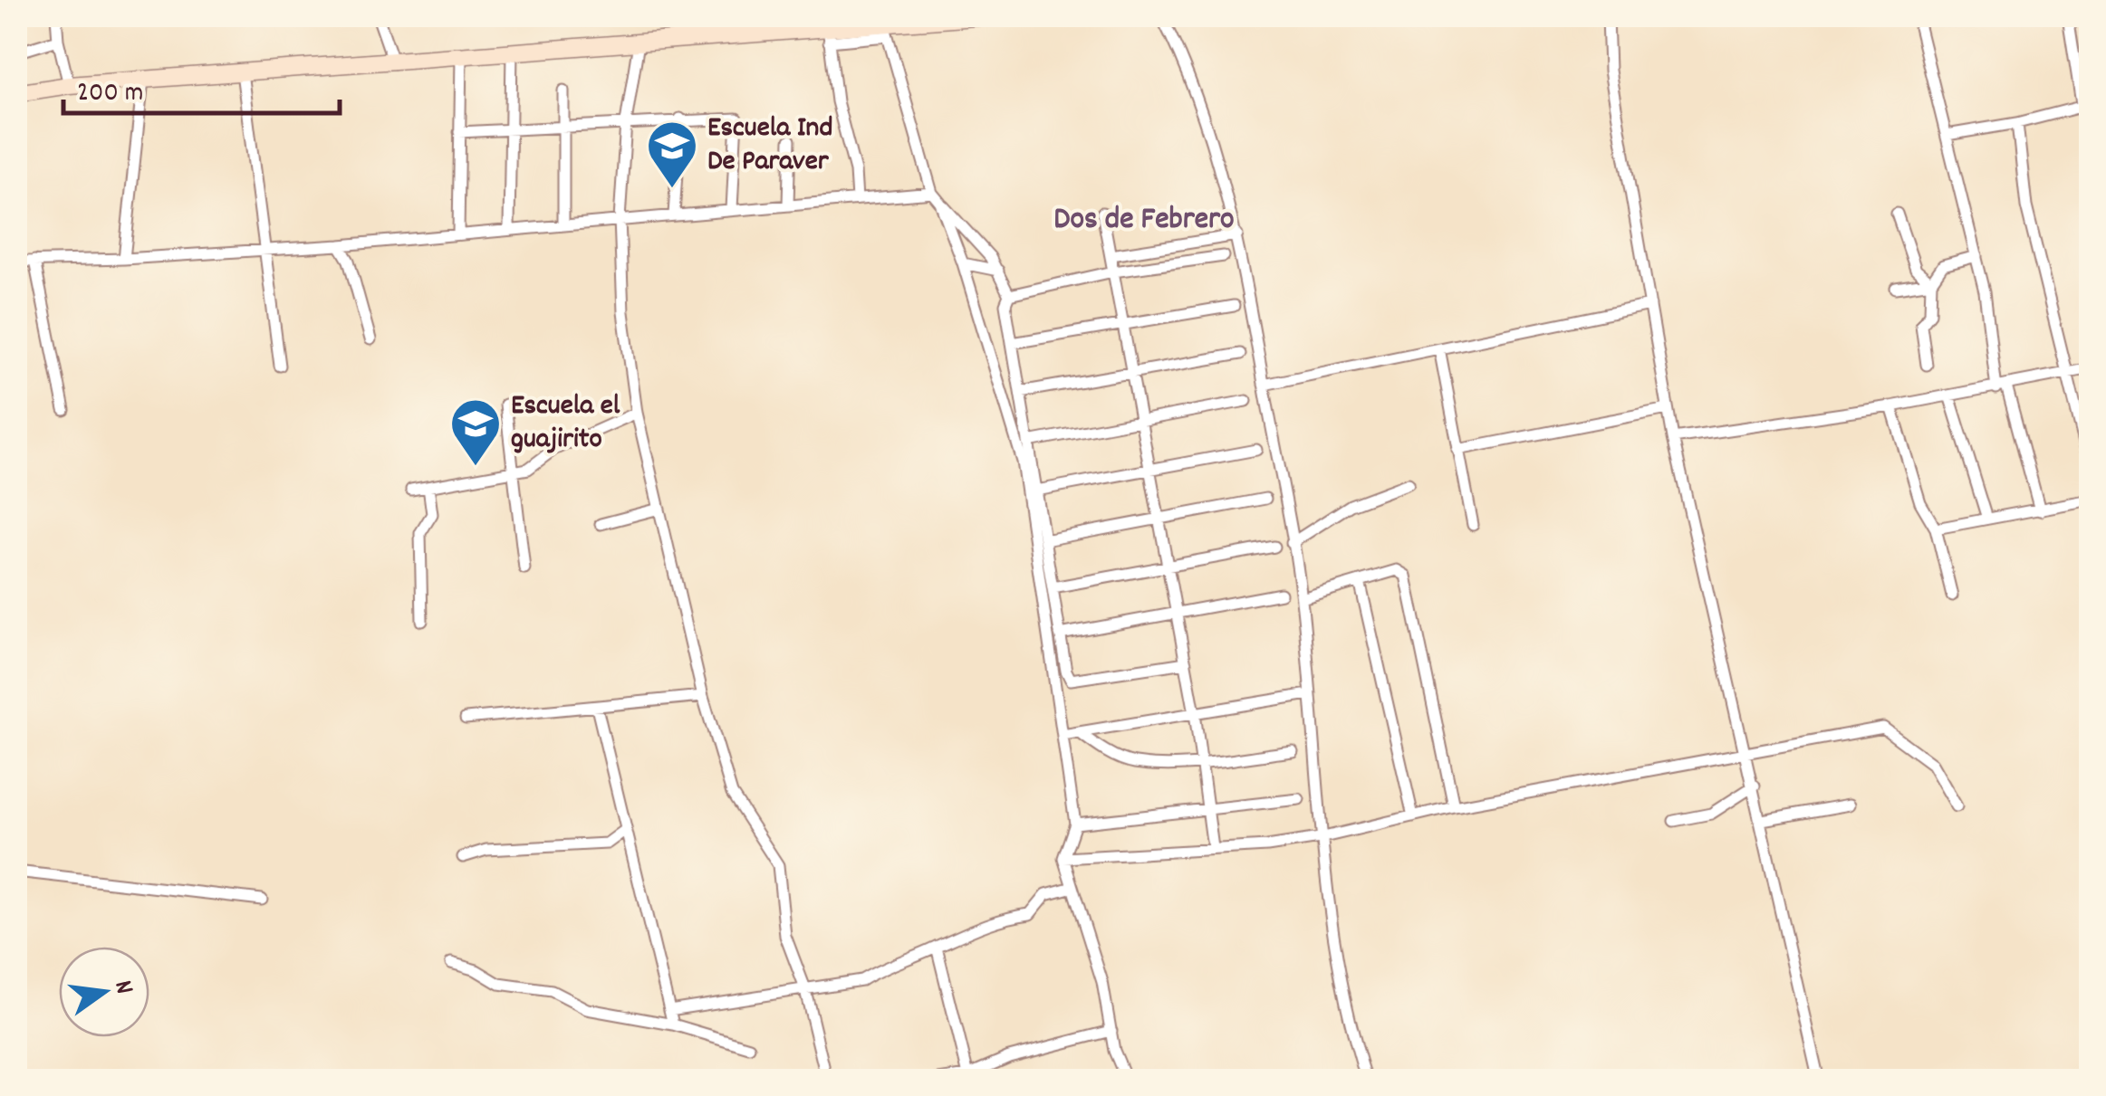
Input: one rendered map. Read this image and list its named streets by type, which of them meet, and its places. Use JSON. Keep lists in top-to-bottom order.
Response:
{
  "districts": ["Dos de Febrero"],
  "places": {
    "school or university": ["Escuela Ind De Paraver", "Escuela el guajirito"]
  },
  "scale_bar": "200 m",
  "north": "right"
}
